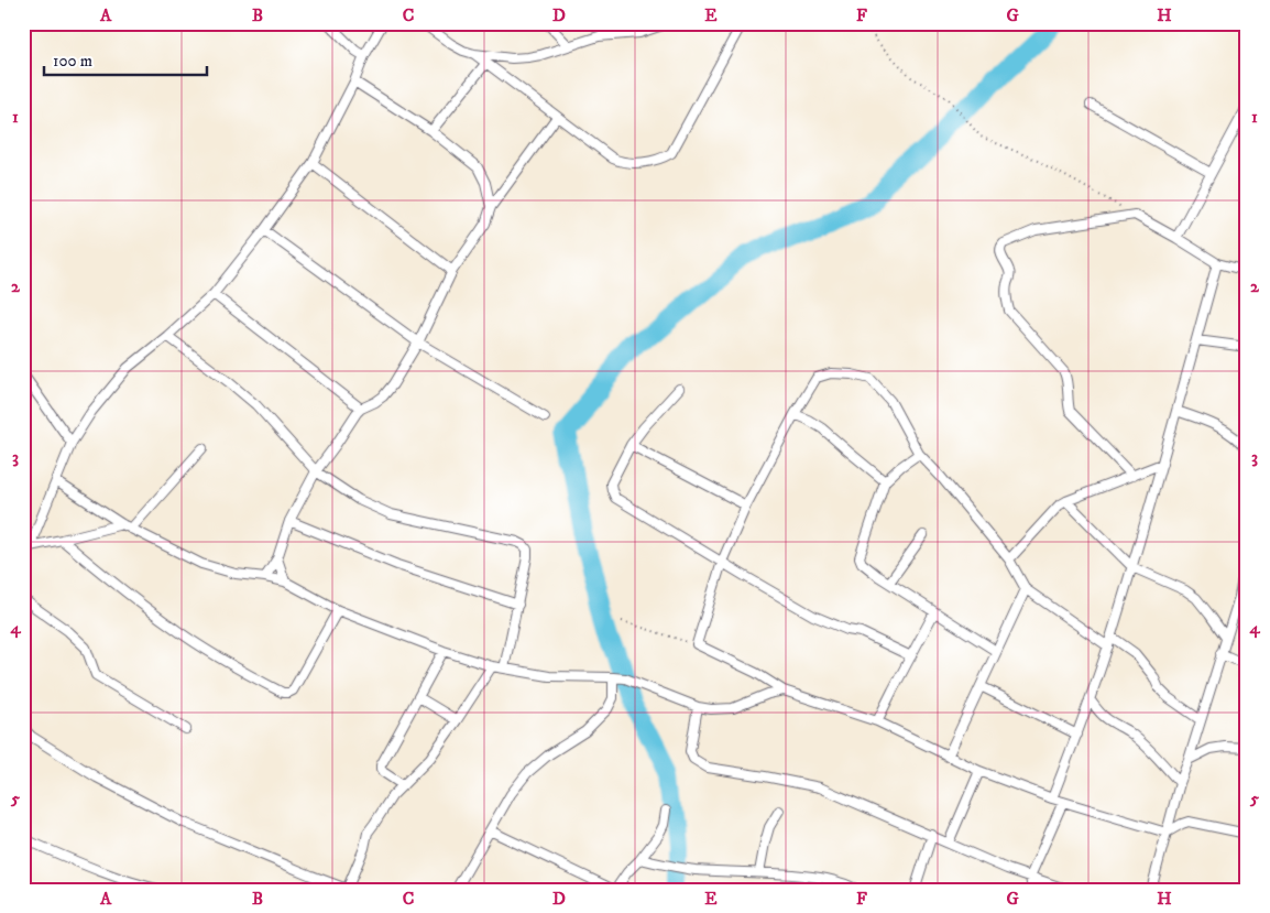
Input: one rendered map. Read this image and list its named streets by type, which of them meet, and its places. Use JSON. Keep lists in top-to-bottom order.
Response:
{
  "scale_bar": "100 m",
  "grid": {
    "columns": [
      "A",
      "B",
      "C",
      "D",
      "E",
      "F",
      "G",
      "H"
    ],
    "rows": [
      "1",
      "2",
      "3",
      "4",
      "5"
    ]
  }
}
